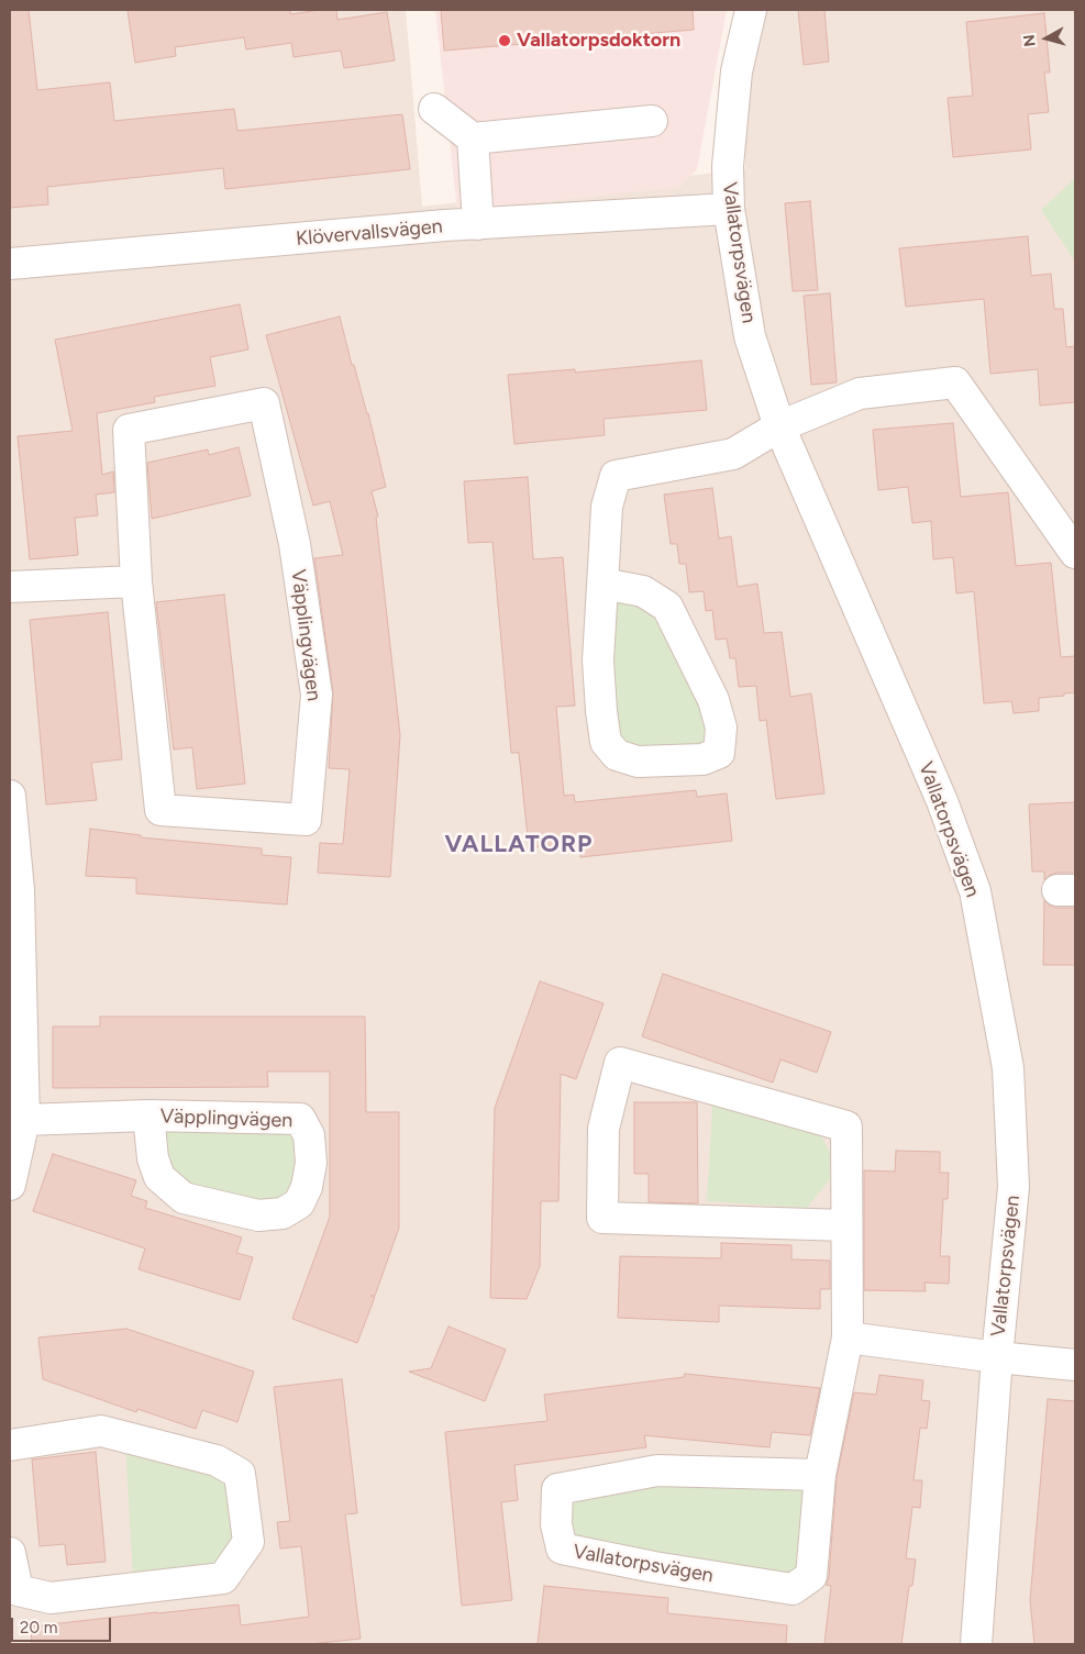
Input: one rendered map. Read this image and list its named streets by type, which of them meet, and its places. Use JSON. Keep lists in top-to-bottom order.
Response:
{
  "streets": {
    "street": ["Klövervallsvägen", "Vallatorpsvägen", "Väpplingvägen"]
  },
  "crossings": [
    ["Klövervallsvägen", "Vallatorpsvägen"]
  ],
  "districts": ["VALLATORP"],
  "places": ["Vallatorpsdoktorn"],
  "scale_bar": "20 m",
  "north": "left"
}
